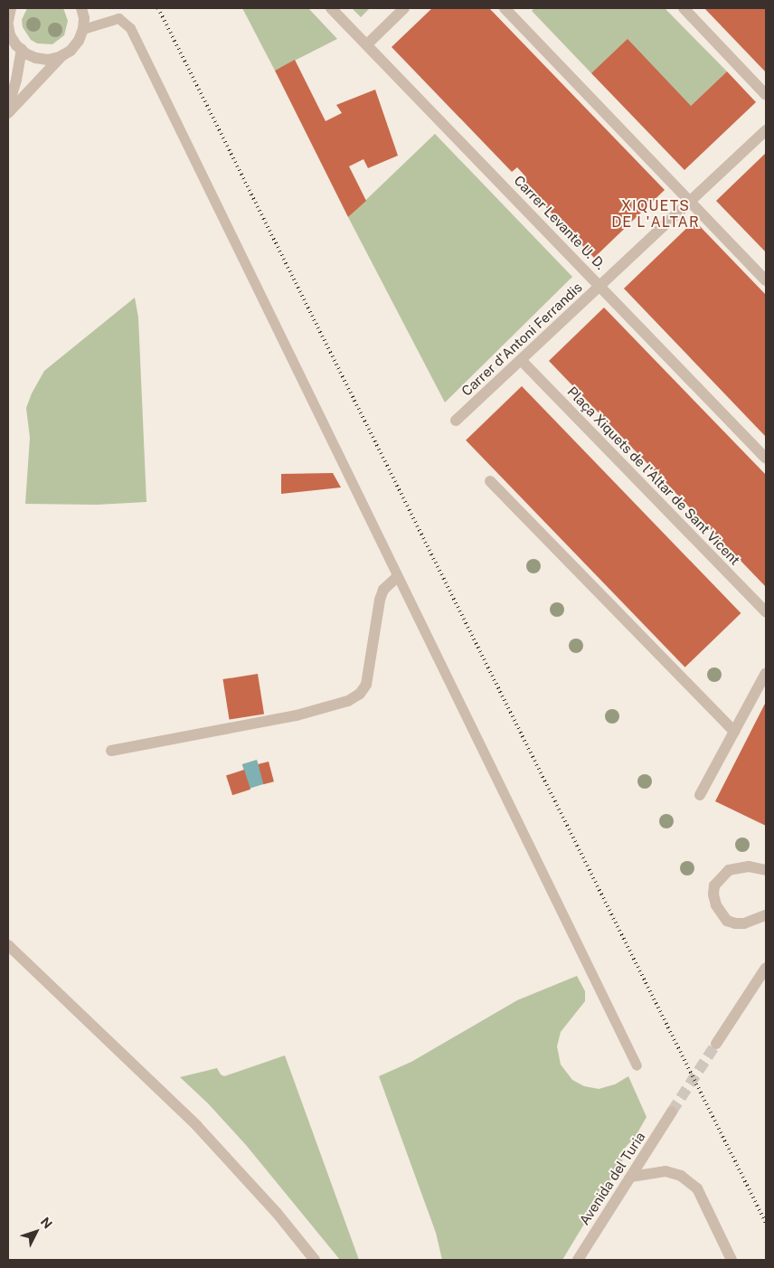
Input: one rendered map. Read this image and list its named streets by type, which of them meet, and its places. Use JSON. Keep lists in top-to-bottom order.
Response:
{
  "streets": {
    "street": [
      "Carrer Levante U. D.",
      "Carrer d'Antoni Ferrandis",
      "Plaça Xiquets de l'Altar de Sant Vicent",
      "Avenida del Turia"
    ]
  },
  "crossings": [
    ["Carrer Levante U. D.", "Carrer d'Antoni Ferrandis"],
    ["Carrer d'Antoni Ferrandis", "Plaça Xiquets de l'Altar de Sant Vicent"]
  ],
  "districts": ["XIQUETS DE L'ALTAR"],
  "north": "top right"
}
